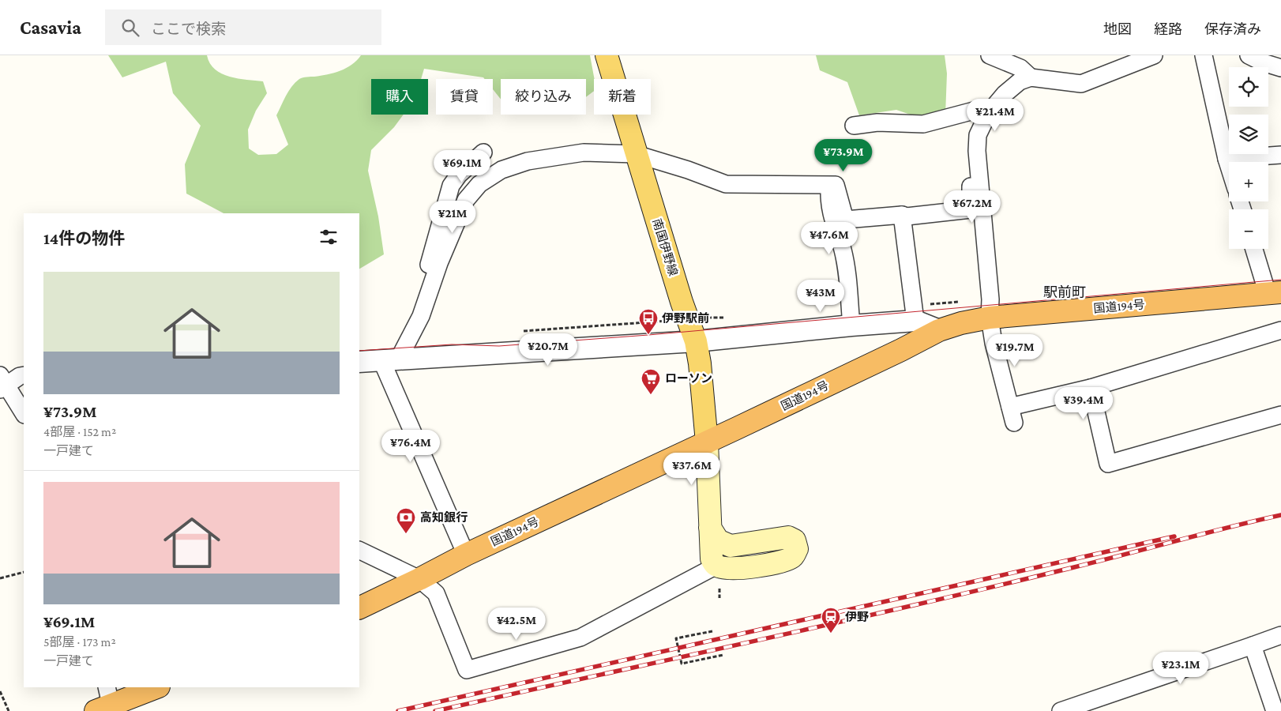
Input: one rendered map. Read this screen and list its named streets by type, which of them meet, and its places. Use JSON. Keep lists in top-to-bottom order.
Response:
{
  "streets": {
    "highway": ["国道194号"],
    "main road": ["南国伊野線"]
  },
  "crossings": [
    ["南国伊野線", "国道194号"]
  ],
  "districts": ["駅前町"],
  "places": {
    "bus stop": ["伊野駅前"],
    "supermarket": ["ローソン"],
    "bank": ["高知銀行"],
    "station": ["伊野"]
  },
  "page": {
    "header": "Casavia",
    "search": "ここで検索",
    "nav": ["地図", "経路", "保存済み"],
    "map_buttons": ["+", "−"],
    "chip": [
      "購入",
      "賃貸",
      "絞り込み",
      "新着"
    ],
    "price": [
      "¥21.4M",
      "¥73.9M",
      "¥69.1M",
      "¥67.2M",
      "¥21M",
      "¥47.6M",
      "¥43M",
      "¥20.7M",
      "¥19.7M",
      "¥39.4M",
      "¥76.4M",
      "¥37.6M",
      "¥42.5M",
      "¥23.1M"
    ],
    "heading": "14件の物件",
    "list": [
      {
        "name": "¥73.9M",
        "note": "4部屋 · 152 m² · 一戸建て"
      },
      {
        "name": "¥69.1M",
        "note": "5部屋 · 173 m² · 一戸建て"
      }
    ]
  }
}
